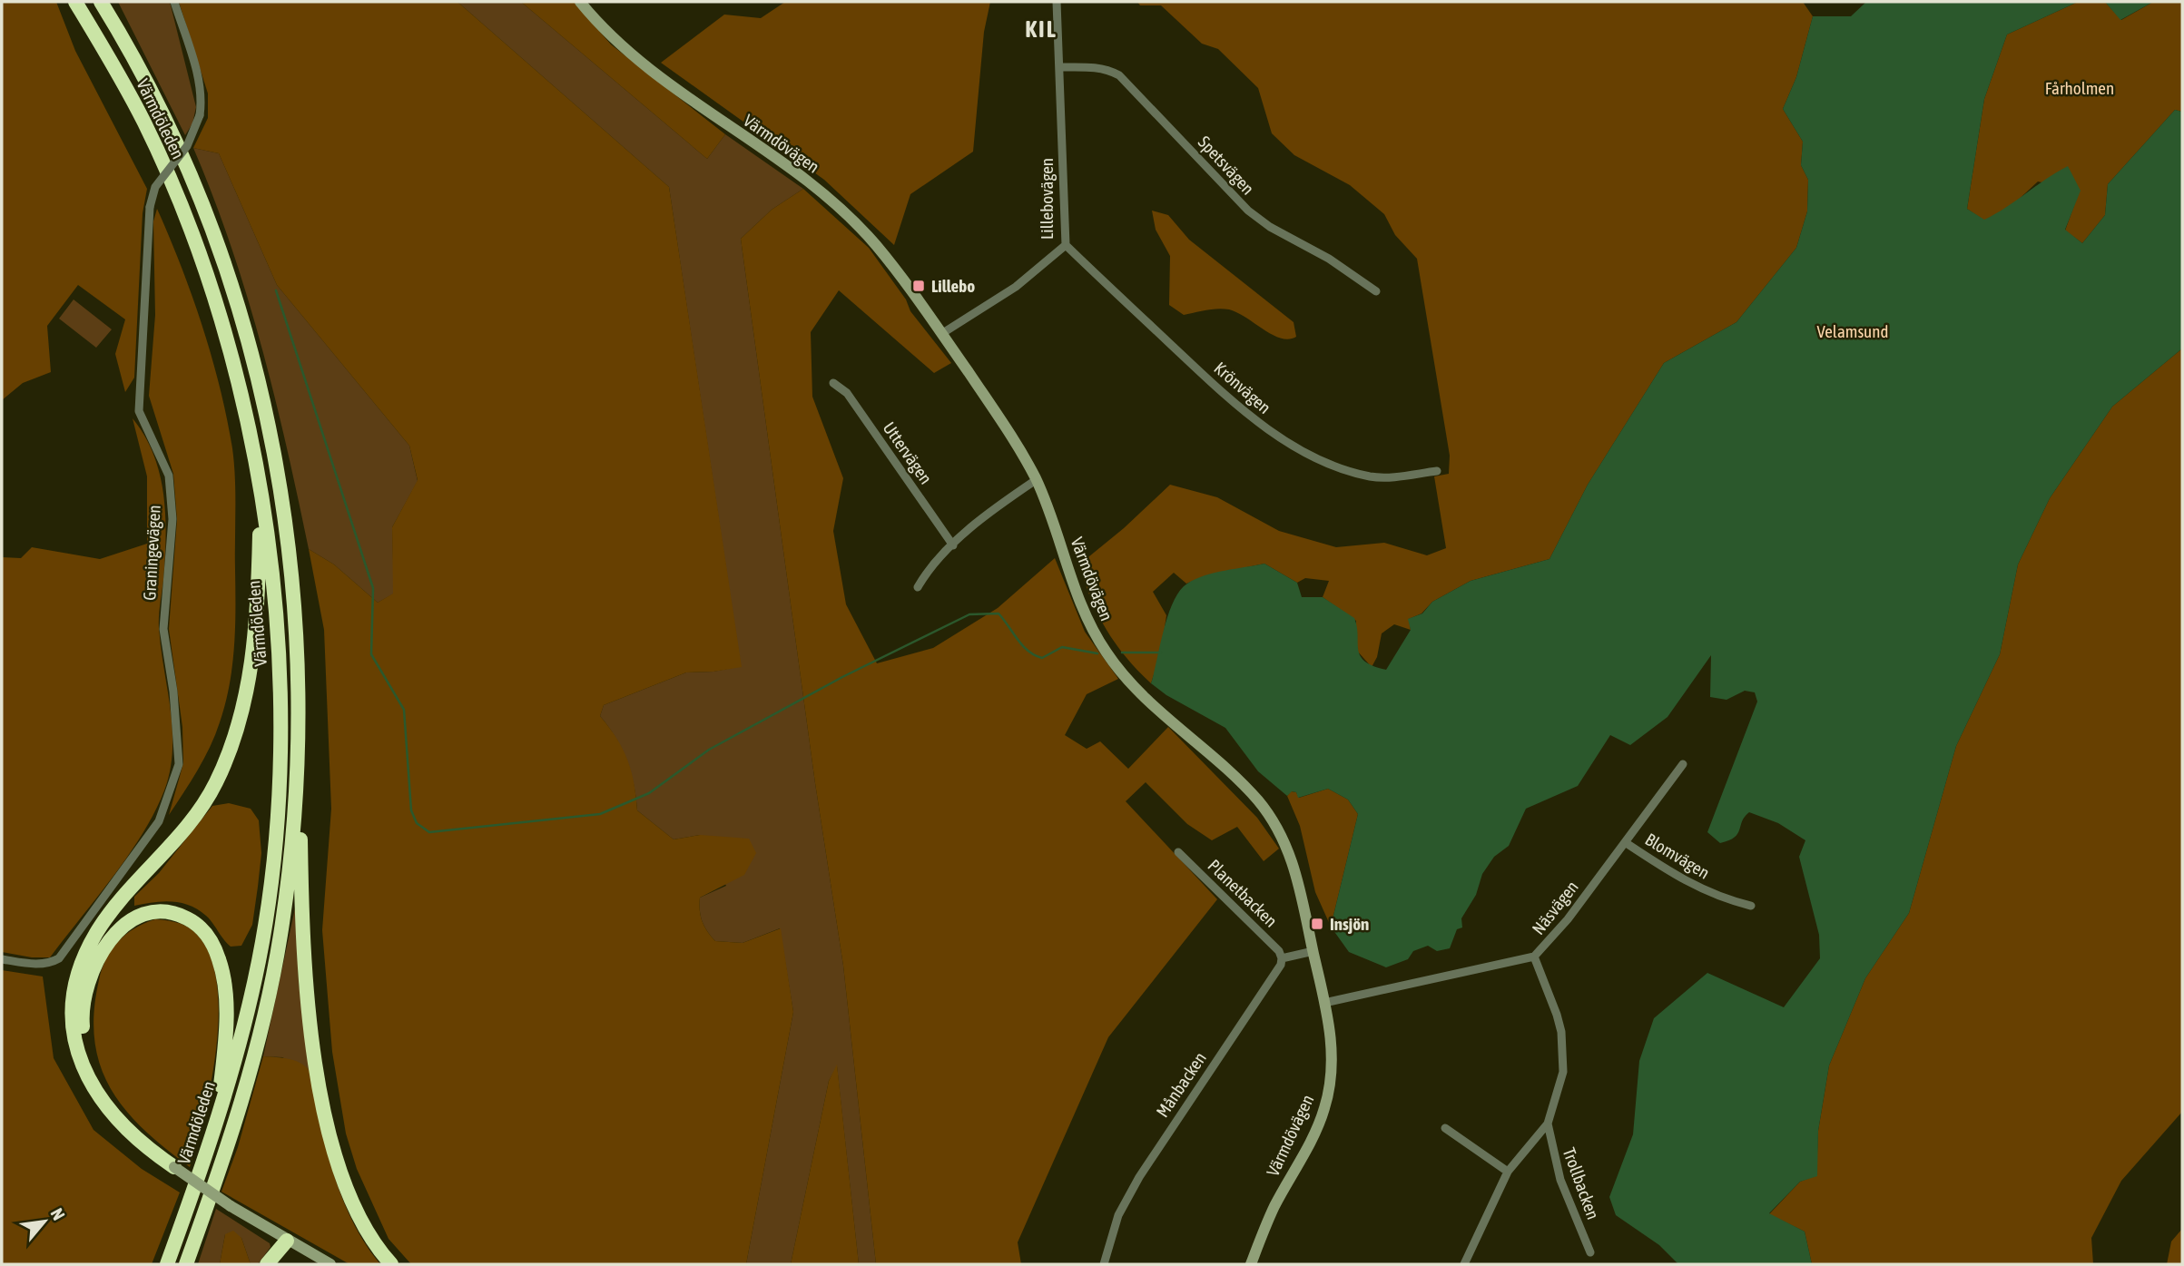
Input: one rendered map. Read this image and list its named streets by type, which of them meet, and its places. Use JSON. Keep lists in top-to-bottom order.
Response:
{
  "streets": {
    "highway": ["Värmdöleden"],
    "main road": ["Värmdövägen"],
    "street": [
      "Spetsvägen",
      "Lillebovägen",
      "Krönvägen",
      "Uttervägen",
      "Graningevägen",
      "Blomvägen",
      "Planetbacken",
      "Näsvägen",
      "Månbacken",
      "Trollbacken"
    ]
  },
  "crossings": [
    ["Värmdövägen", "Lillebovägen"],
    ["Värmdövägen", "Näsvägen"],
    ["Spetsvägen", "Lillebovägen"],
    ["Lillebovägen", "Krönvägen"],
    ["Blomvägen", "Näsvägen"],
    ["Planetbacken", "Månbacken"]
  ],
  "districts": ["KIL"],
  "parks": ["Fårholmen", "Velamsund"],
  "places": {
    "transit": ["Lillebo", "Insjön"]
  },
  "north": "top right"
}
